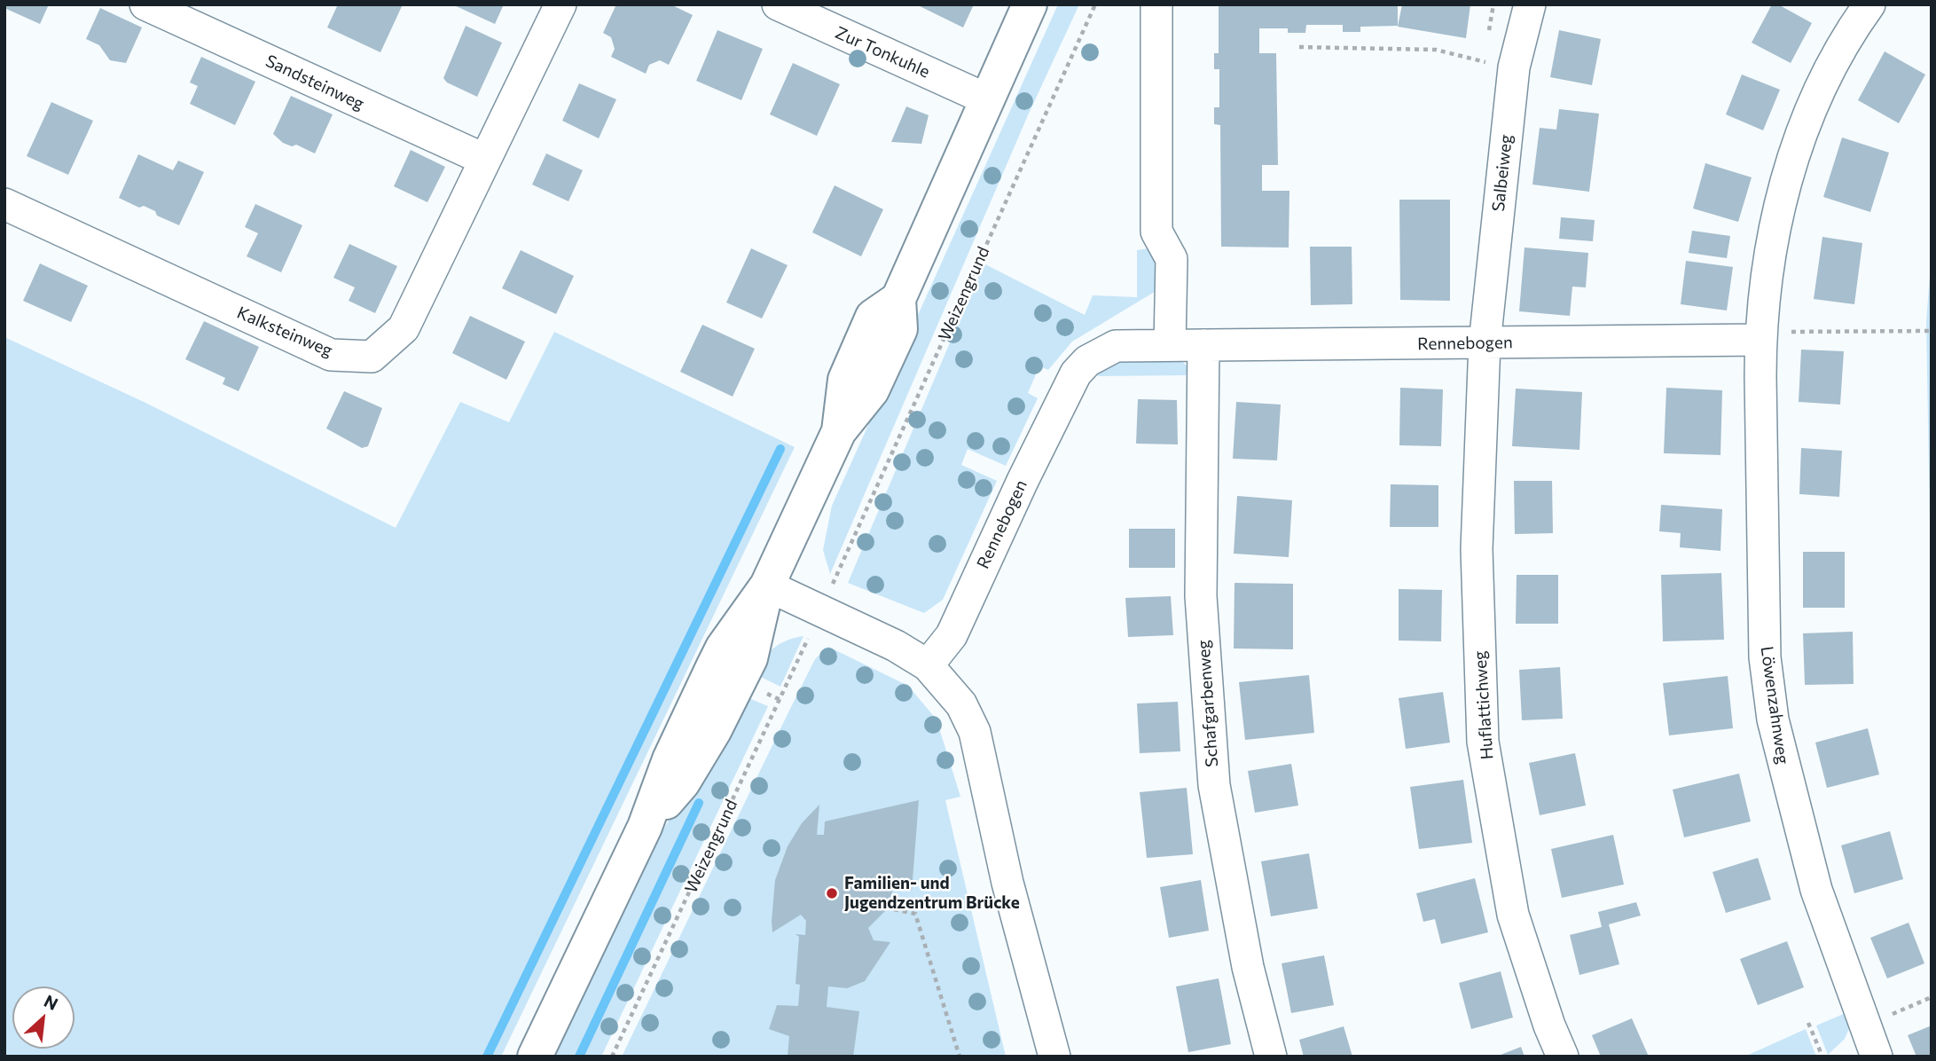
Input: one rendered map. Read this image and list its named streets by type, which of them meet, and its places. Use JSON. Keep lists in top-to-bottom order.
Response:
{
  "streets": {
    "street": [
      "Zur Tonkuhle",
      "Sandsteinweg",
      "Salbeiweg",
      "Kalksteinweg",
      "Rennebogen",
      "Schafgarbenweg",
      "Huflattichweg",
      "Löwenzahnweg"
    ],
    "path": ["Weizengrund"]
  },
  "crossings": [
    ["Sandsteinweg", "Kalksteinweg"],
    ["Salbeiweg", "Rennebogen"],
    ["Salbeiweg", "Huflattichweg"],
    ["Rennebogen", "Schafgarbenweg"],
    ["Rennebogen", "Huflattichweg"],
    ["Rennebogen", "Löwenzahnweg"]
  ],
  "places": ["Familien- und Jugendzentrum Brücke"],
  "north": "top right"
}
